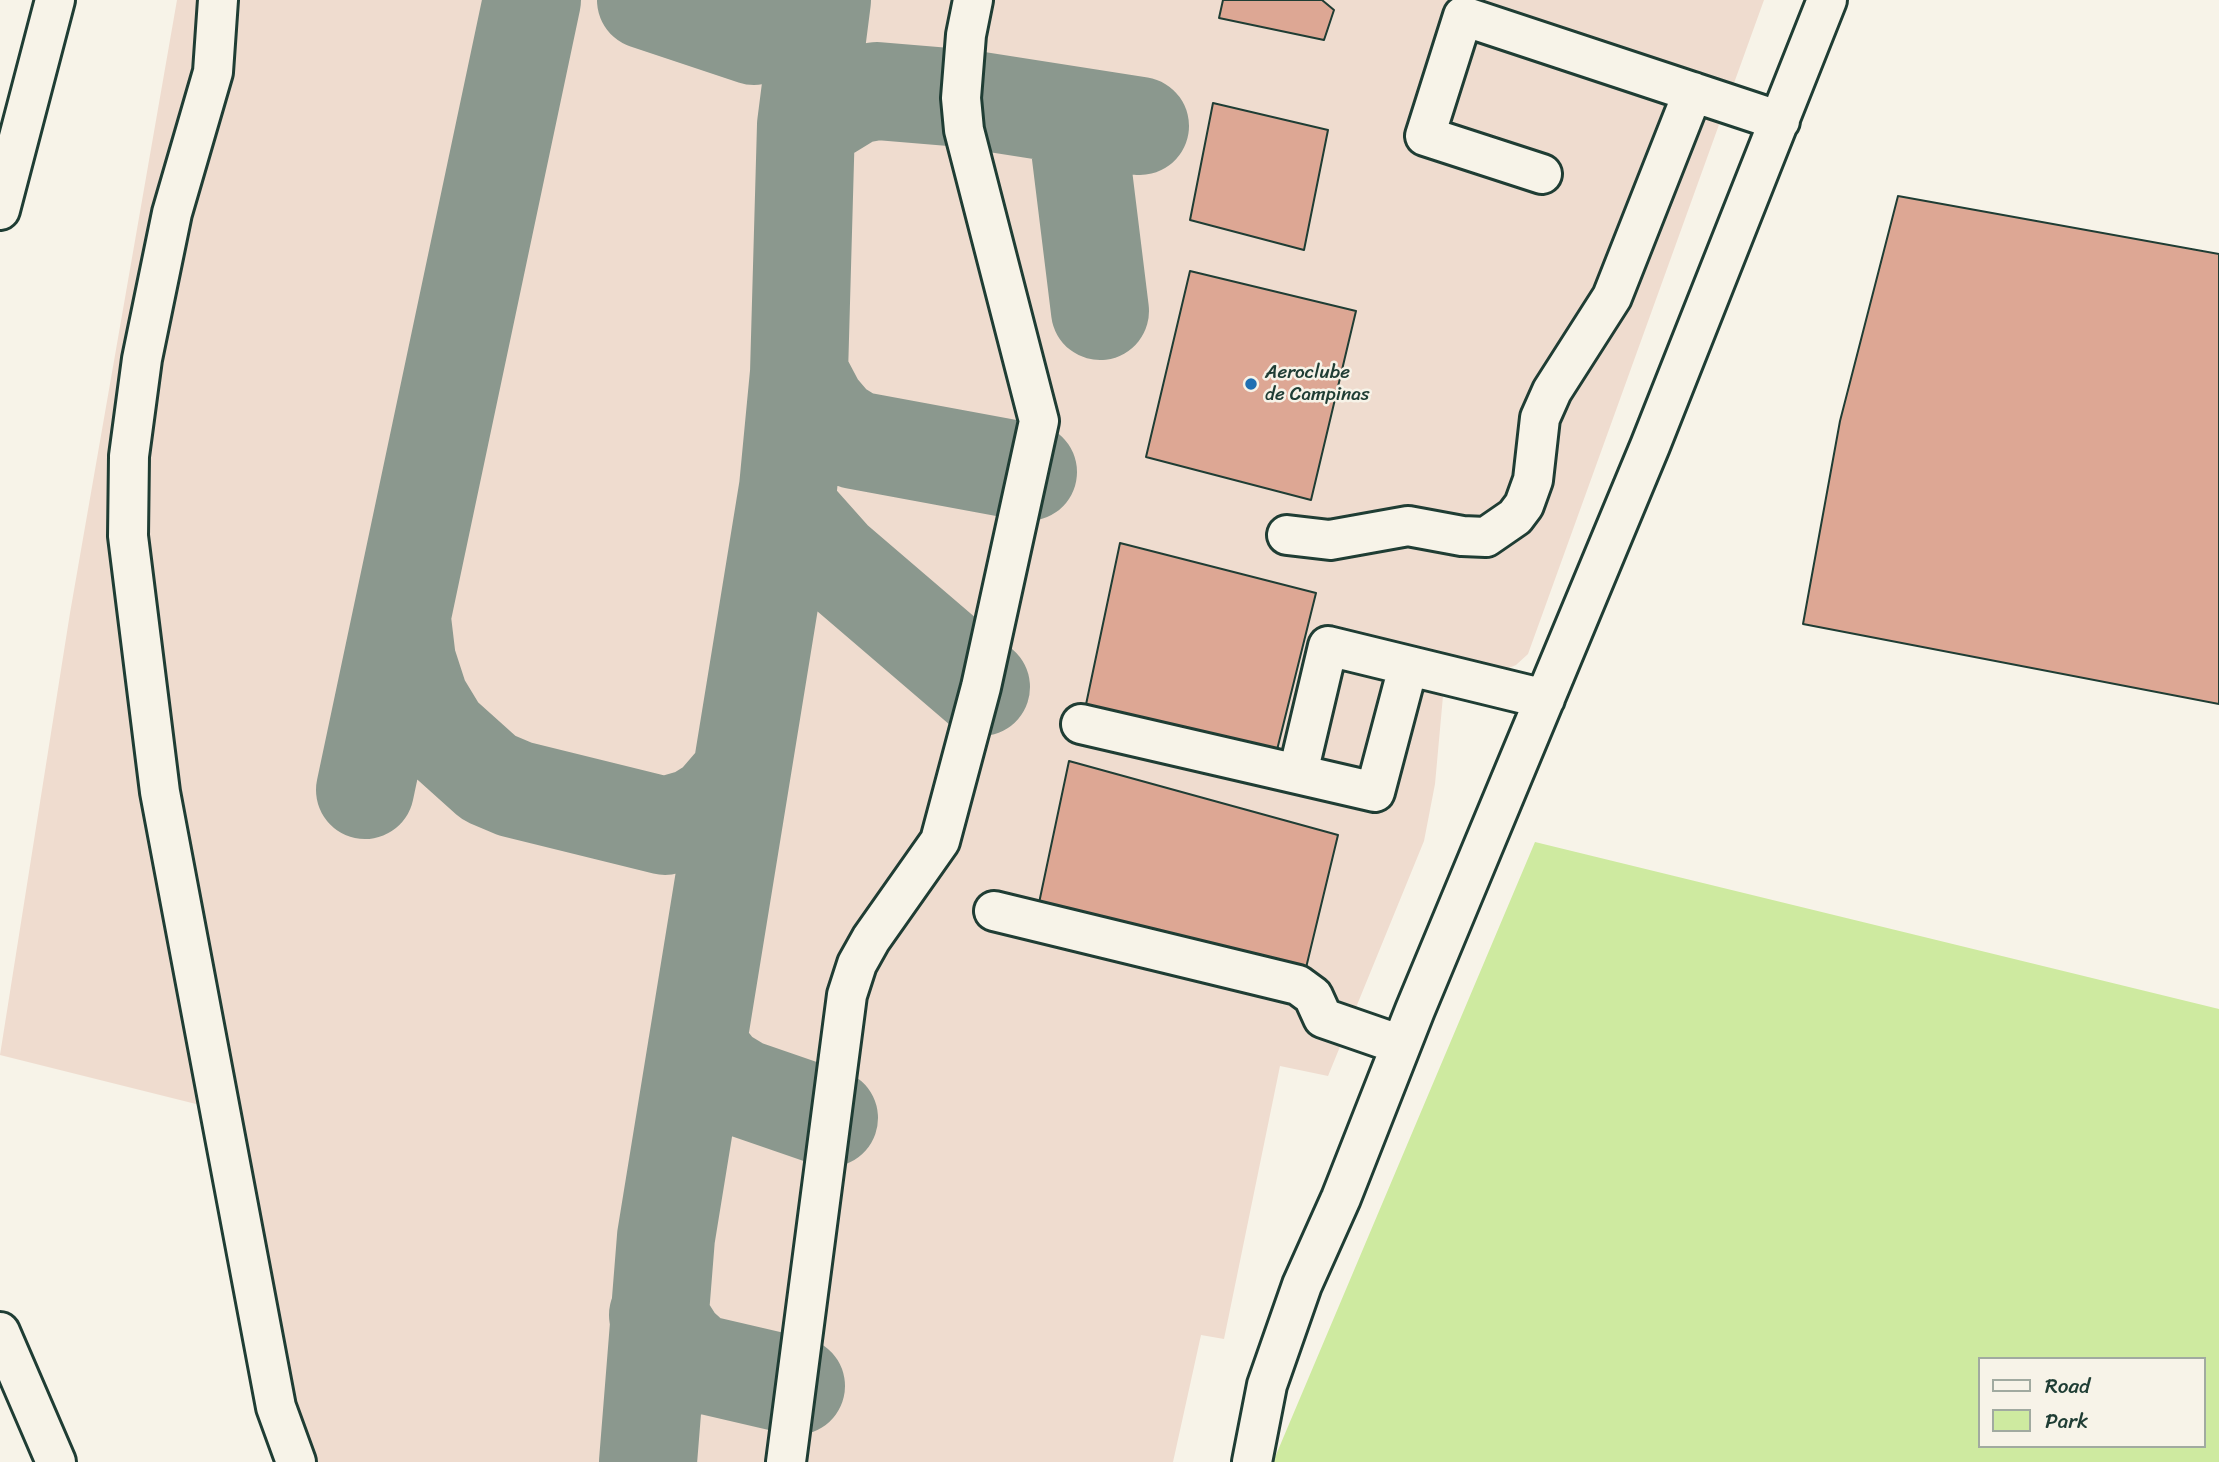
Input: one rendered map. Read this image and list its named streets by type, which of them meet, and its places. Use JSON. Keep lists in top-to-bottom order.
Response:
{
  "places": ["Aeroclube de Campinas"],
  "legend": ["Road", "Park"]
}
